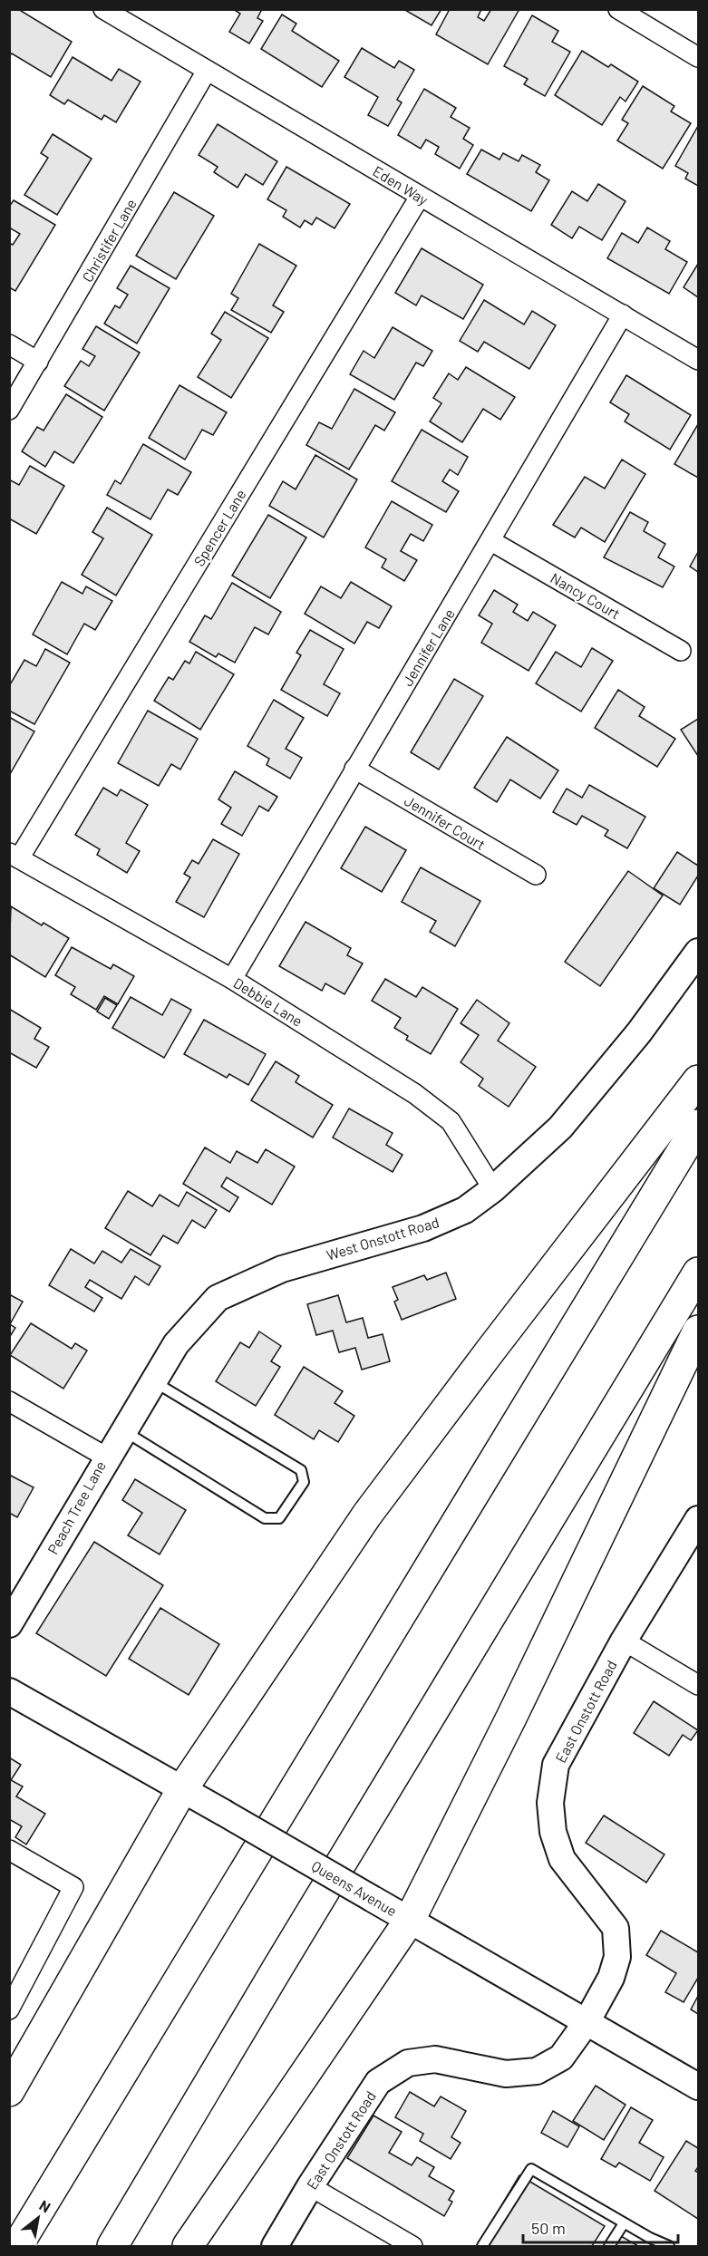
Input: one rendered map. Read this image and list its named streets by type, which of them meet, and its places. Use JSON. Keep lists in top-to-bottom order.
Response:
{
  "streets": {
    "street": [
      "Eden Way",
      "Christifer Lane",
      "Spencer Lane",
      "Nancy Court",
      "Jennifer Lane",
      "Jennifer Court",
      "Debbie Lane",
      "West Onstott Road",
      "Peach Tree Lane",
      "East Onstott Road",
      "Queens Avenue"
    ]
  },
  "crossings": [
    ["Eden Way", "Christifer Lane"],
    ["Eden Way", "Spencer Lane"],
    ["Eden Way", "Jennifer Lane"],
    ["Spencer Lane", "Debbie Lane"],
    ["Nancy Court", "Jennifer Lane"],
    ["Jennifer Lane", "Jennifer Court"],
    ["Jennifer Lane", "Debbie Lane"],
    ["Debbie Lane", "West Onstott Road"],
    ["West Onstott Road", "Peach Tree Lane"],
    ["East Onstott Road", "Queens Avenue"]
  ],
  "scale_bar": "50 m",
  "north": "top right"
}
